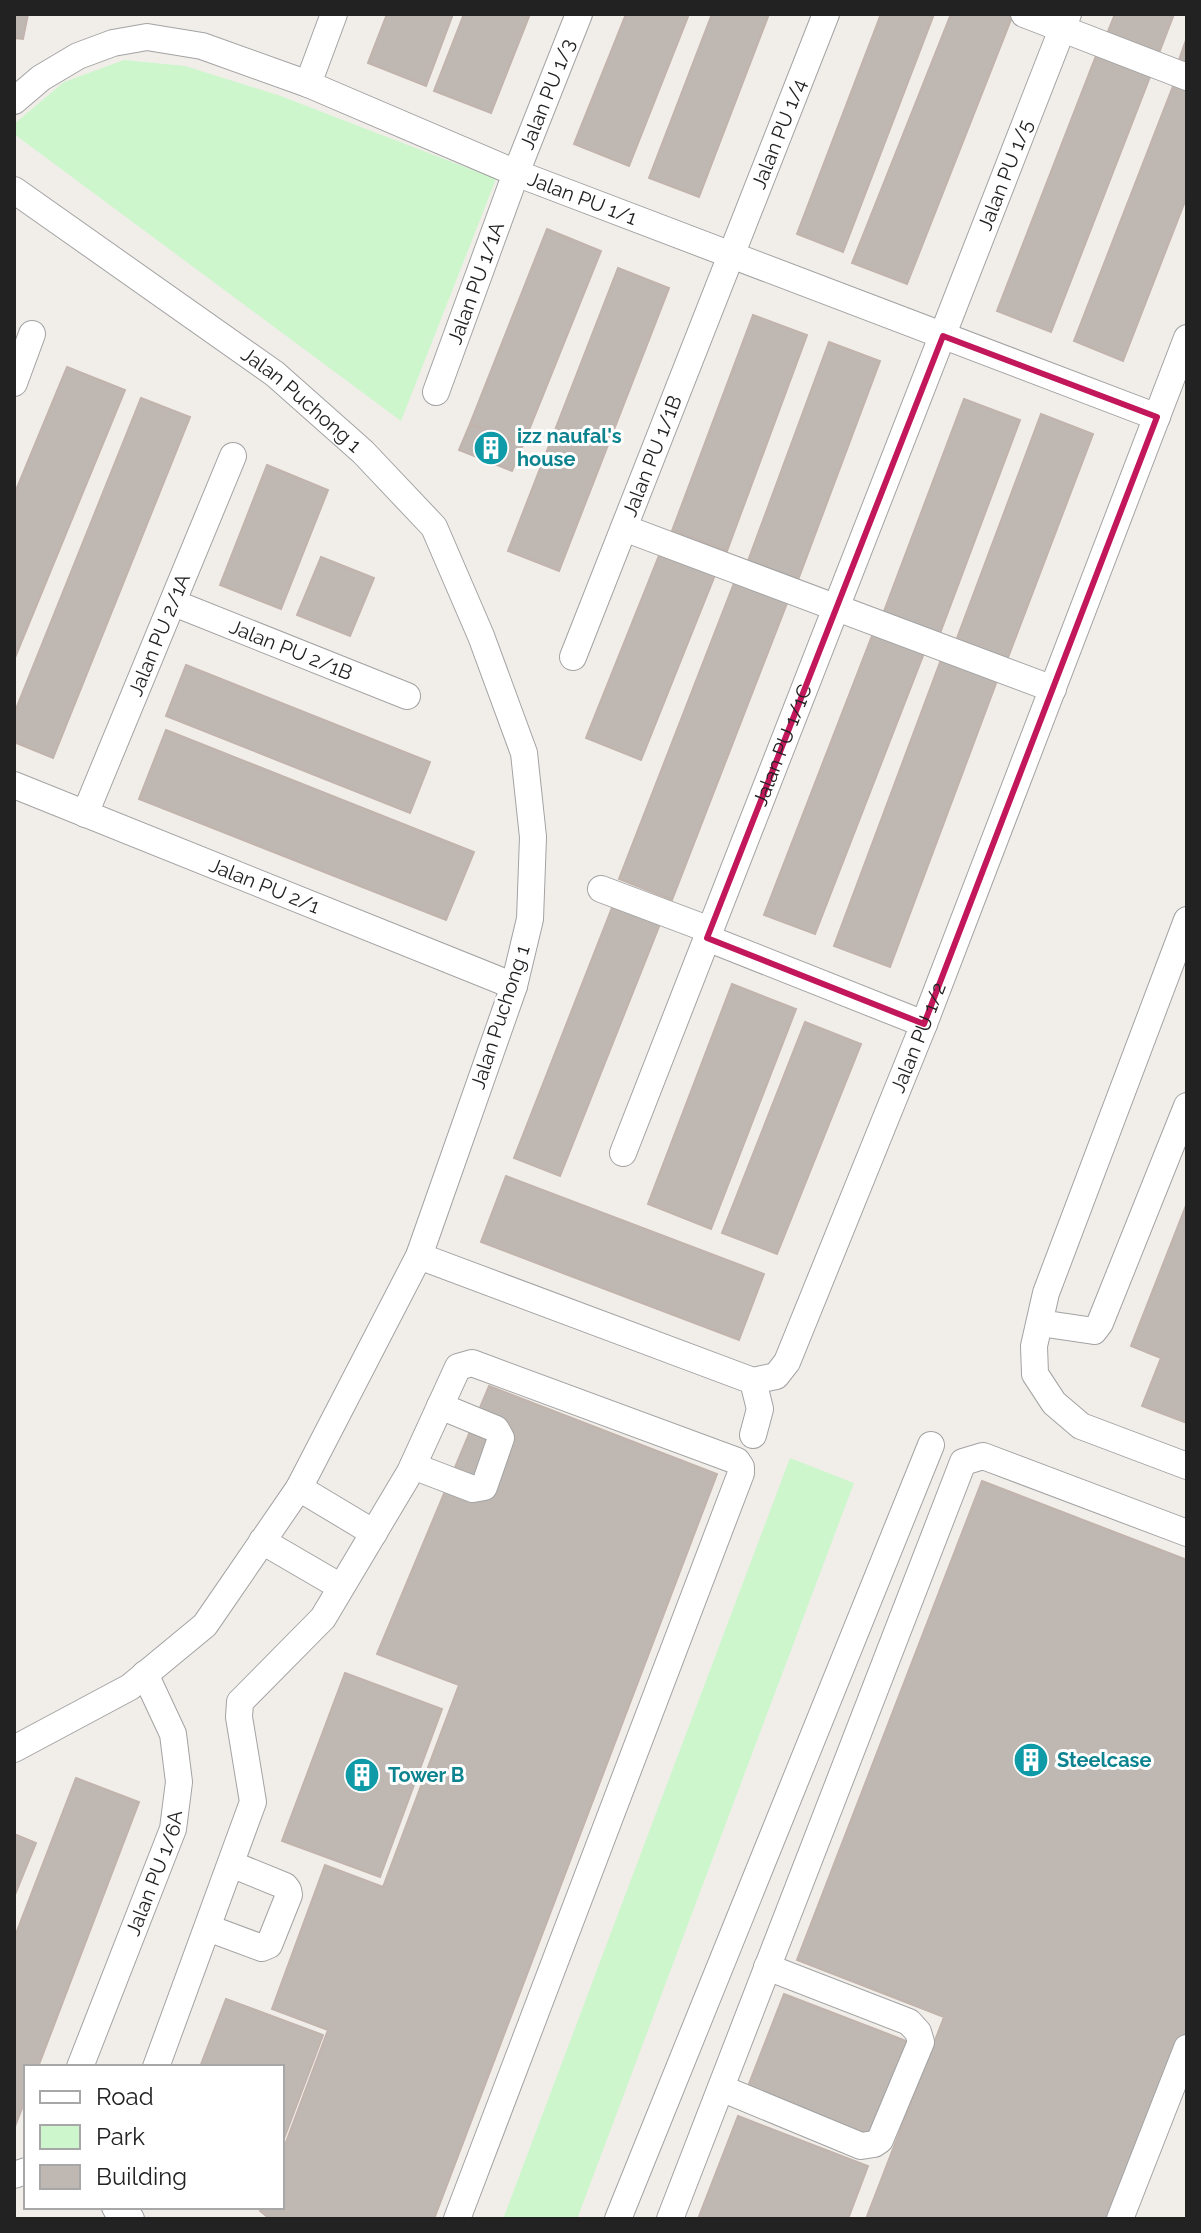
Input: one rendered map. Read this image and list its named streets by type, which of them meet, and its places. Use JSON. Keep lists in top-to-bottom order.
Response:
{
  "streets": {
    "street": [
      "Jalan PU 1/3",
      "Jalan PU 1/4",
      "Jalan PU 1/5",
      "Jalan PU 1/1",
      "Jalan PU 1/1A",
      "Jalan Puchong 1",
      "Jalan PU 1/1B",
      "Jalan PU 2/1A",
      "Jalan PU 2/1B",
      "Jalan PU 1/1C",
      "Jalan PU 2/1",
      "Jalan PU 1/2",
      "Jalan PU 1/6A"
    ]
  },
  "crossings": [
    ["Jalan PU 1/3", "Jalan PU 1/1"],
    ["Jalan PU 1/3", "Jalan PU 1/1A"],
    ["Jalan PU 1/4", "Jalan PU 1/1"],
    ["Jalan PU 1/4", "Jalan PU 1/1B"],
    ["Jalan PU 1/5", "Jalan PU 1/1"],
    ["Jalan PU 1/5", "Jalan PU 1/1C"],
    ["Jalan PU 1/1", "Jalan PU 1/1A"],
    ["Jalan PU 1/1", "Jalan PU 1/1B"],
    ["Jalan PU 1/1", "Jalan PU 1/1C"],
    ["Jalan PU 1/1", "Jalan PU 1/2"],
    ["Jalan Puchong 1", "Jalan PU 2/1"],
    ["Jalan Puchong 1", "Jalan PU 1/6A"],
    ["Jalan PU 2/1A", "Jalan PU 2/1B"],
    ["Jalan PU 2/1A", "Jalan PU 2/1"]
  ],
  "places": {
    "building": ["izz naufal's house", "Steelcase", "Tower B"]
  },
  "legend": ["Road", "Park", "Building"]
}
